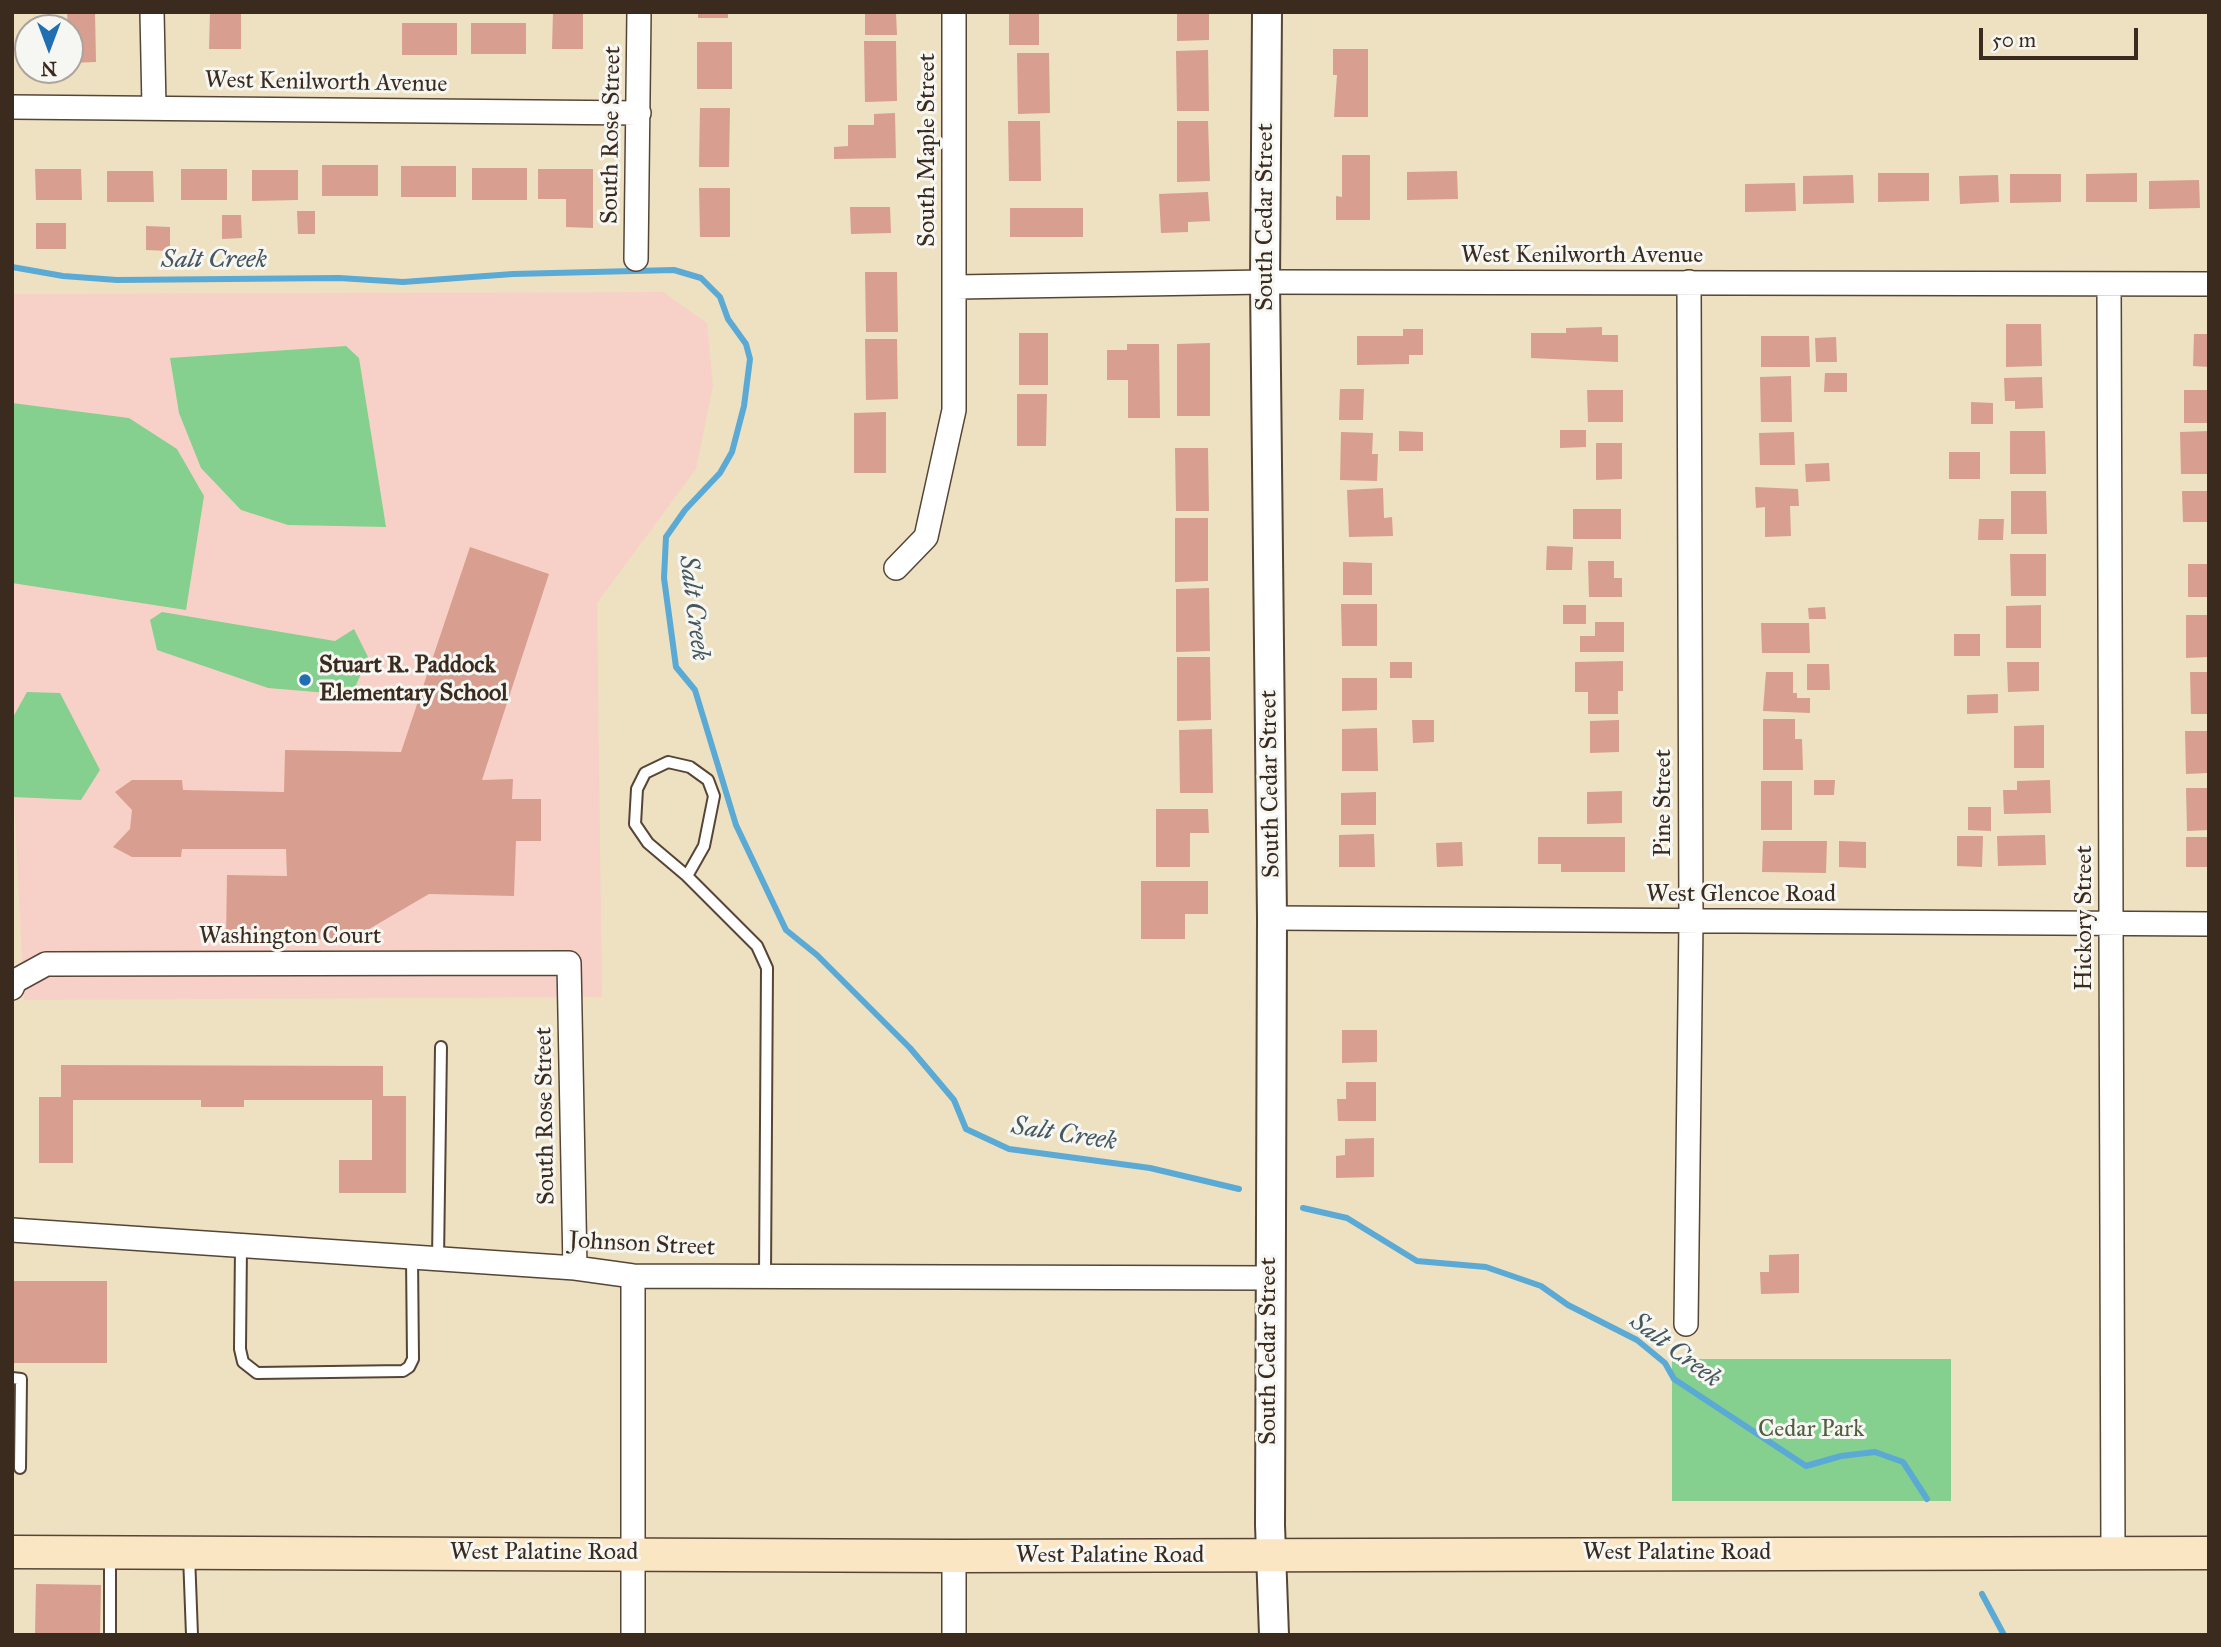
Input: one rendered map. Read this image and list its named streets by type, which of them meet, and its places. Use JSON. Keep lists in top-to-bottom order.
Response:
{
  "streets": {
    "main road": ["West Palatine Road"],
    "street": [
      "West Kenilworth Avenue",
      "South Rose Street",
      "South Maple Street",
      "South Cedar Street",
      "Pine Street",
      "West Glencoe Road",
      "Hickory Street",
      "Washington Court",
      "Johnson Street"
    ]
  },
  "crossings": [
    ["West Kenilworth Avenue", "South Rose Street"],
    ["West Kenilworth Avenue", "South Maple Street"],
    ["West Kenilworth Avenue", "South Cedar Street"],
    ["West Kenilworth Avenue", "Pine Street"],
    ["West Kenilworth Avenue", "Hickory Street"],
    ["South Rose Street", "Washington Court"],
    ["South Rose Street", "Johnson Street"],
    ["South Cedar Street", "West Glencoe Road"],
    ["South Cedar Street", "Johnson Street"],
    ["South Cedar Street", "West Palatine Road"],
    ["Pine Street", "West Glencoe Road"],
    ["West Glencoe Road", "Hickory Street"],
    ["Hickory Street", "West Palatine Road"]
  ],
  "water": ["Salt Creek"],
  "parks": ["Cedar Park"],
  "places": ["Stuart R. Paddock Elementary School"],
  "scale_bar": "50 m",
  "north": "bottom"
}
